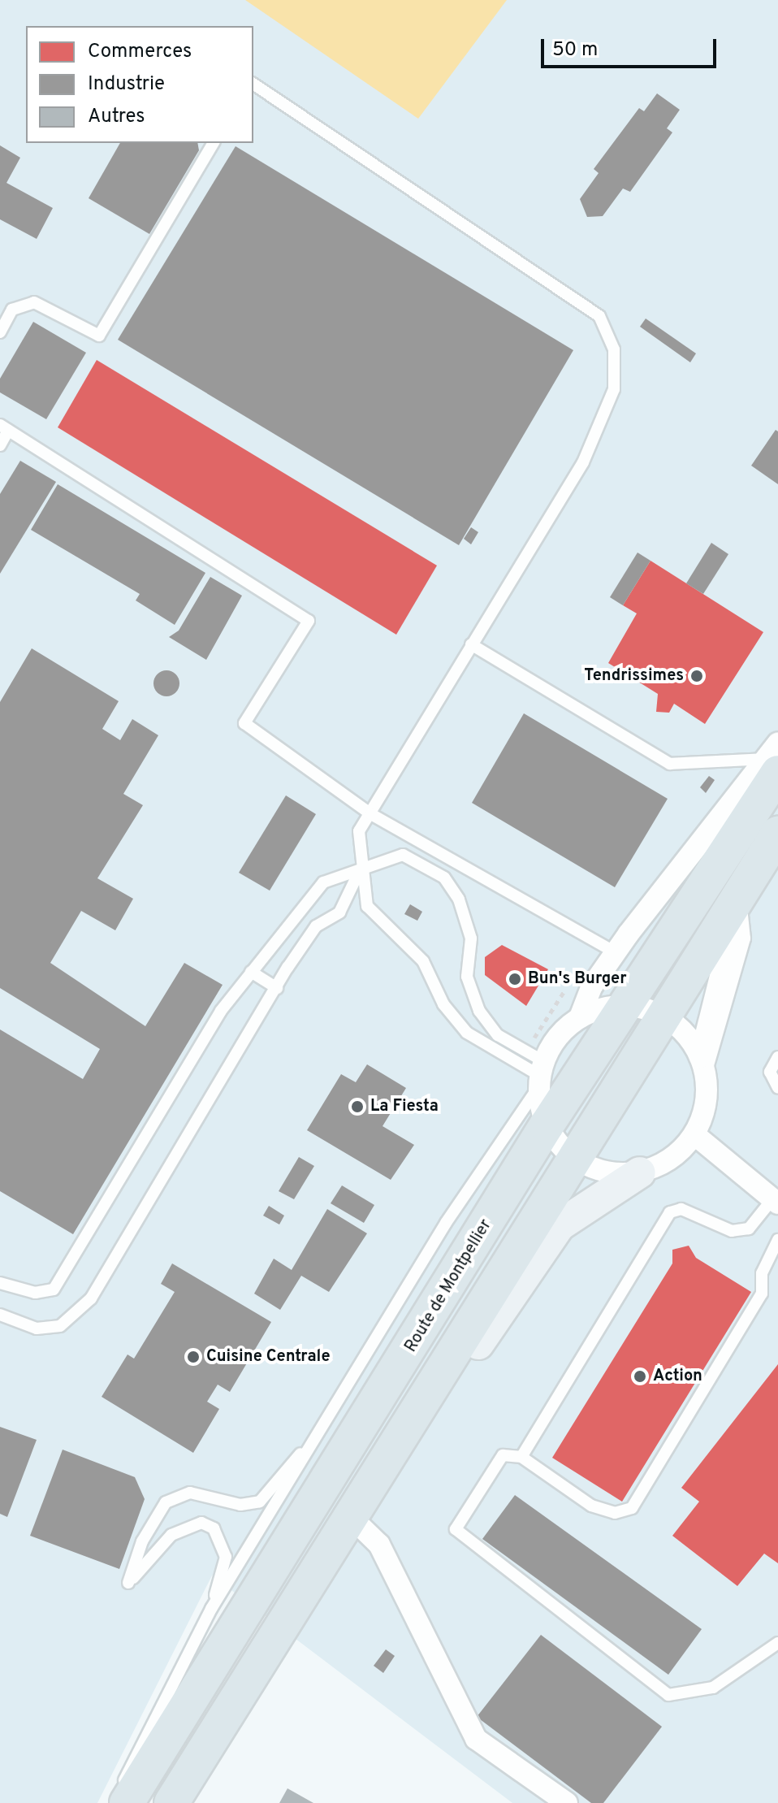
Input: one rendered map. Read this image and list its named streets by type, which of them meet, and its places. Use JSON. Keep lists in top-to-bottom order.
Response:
{
  "streets": {
    "main road": ["Route de Montpellier"]
  },
  "places": [
    "Tendrissimes",
    "Bun's Burger",
    "La Fiesta",
    "Cuisine Centrale",
    "Action"
  ],
  "legend": ["Commerces", "Industrie", "Autres"],
  "scale_bar": "50 m"
}
